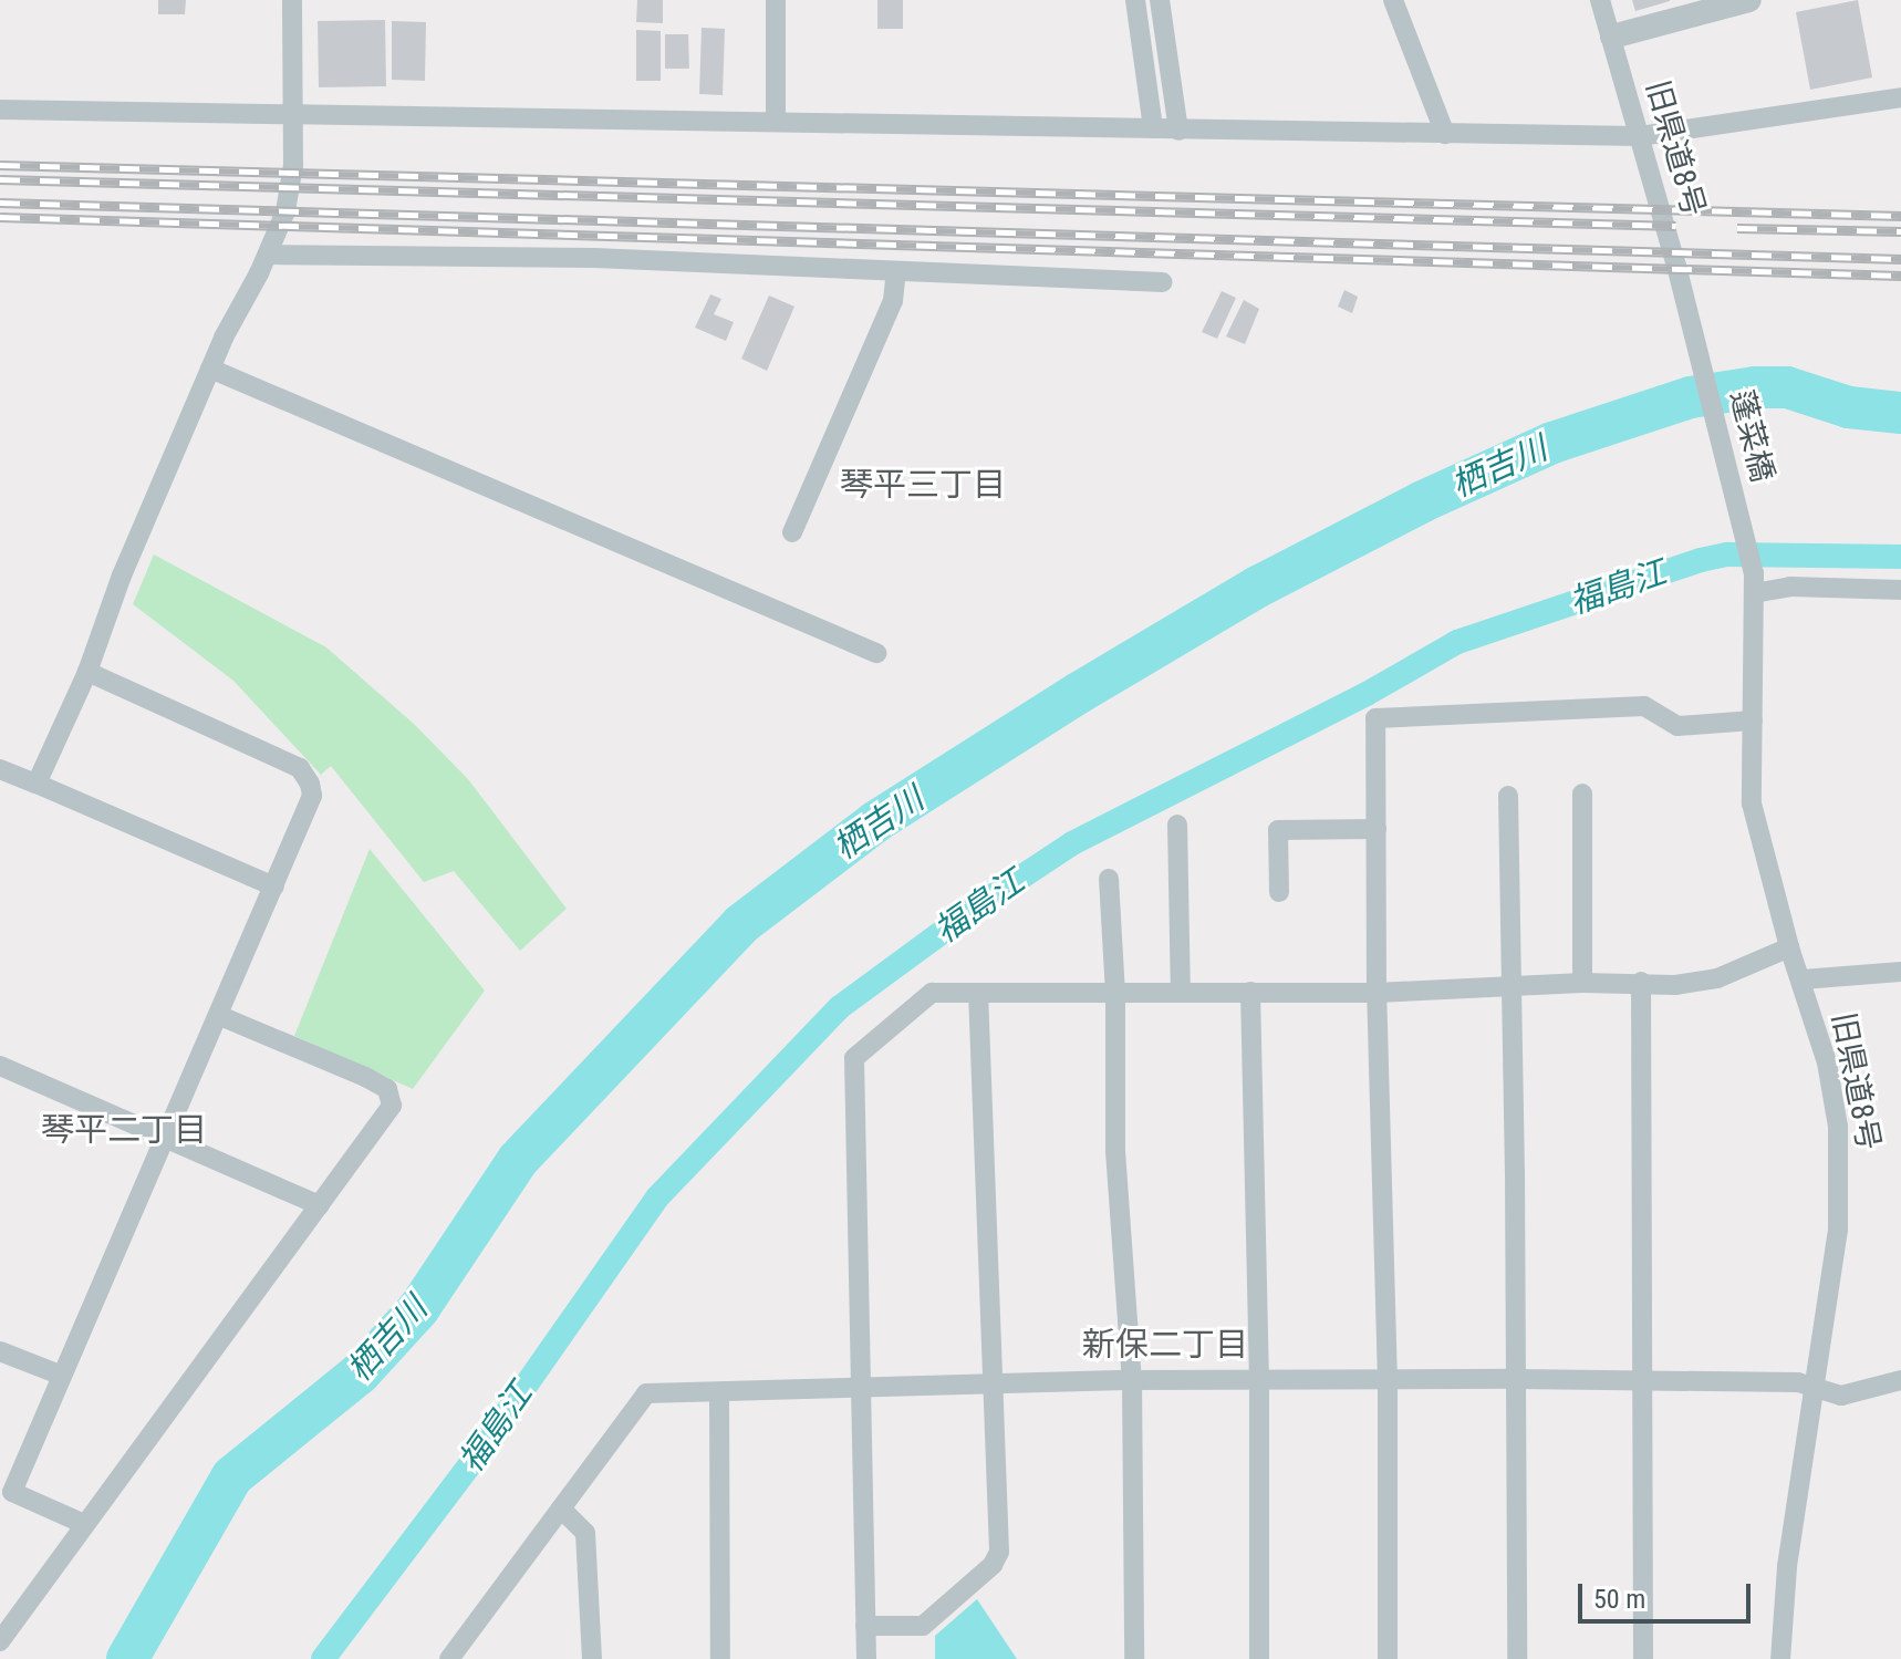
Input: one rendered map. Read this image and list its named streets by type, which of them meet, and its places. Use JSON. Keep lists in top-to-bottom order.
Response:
{
  "streets": {
    "street": ["旧県道8号", "蓬菜橋"]
  },
  "crossings": [
    ["旧県道8号", "蓬菜橋"]
  ],
  "districts": ["琴平三丁目", "琴平二丁目", "新保二丁目"],
  "water": ["栖吉川", "福島江"],
  "scale_bar": "50 m"
}
